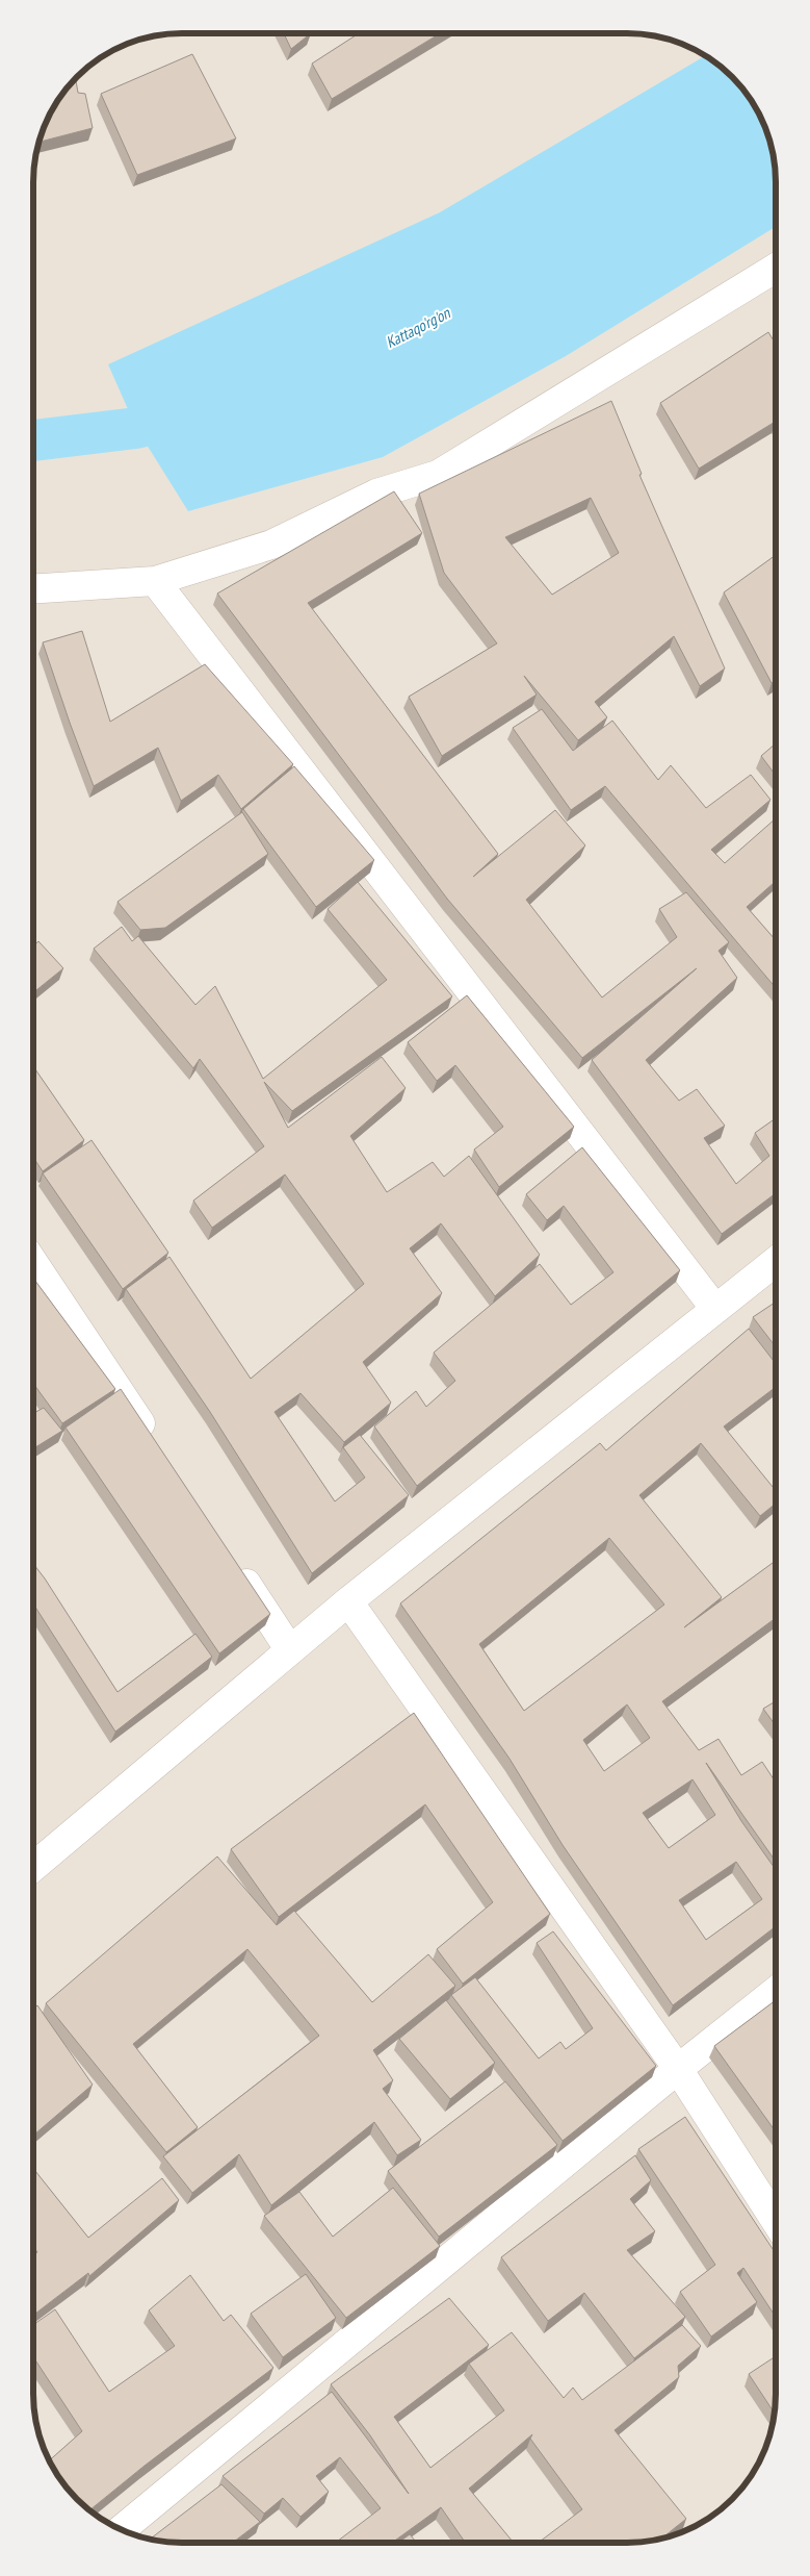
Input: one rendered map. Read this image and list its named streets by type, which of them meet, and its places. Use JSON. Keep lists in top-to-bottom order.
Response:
{
  "water": ["Kattaqo'rg'on"]
}
